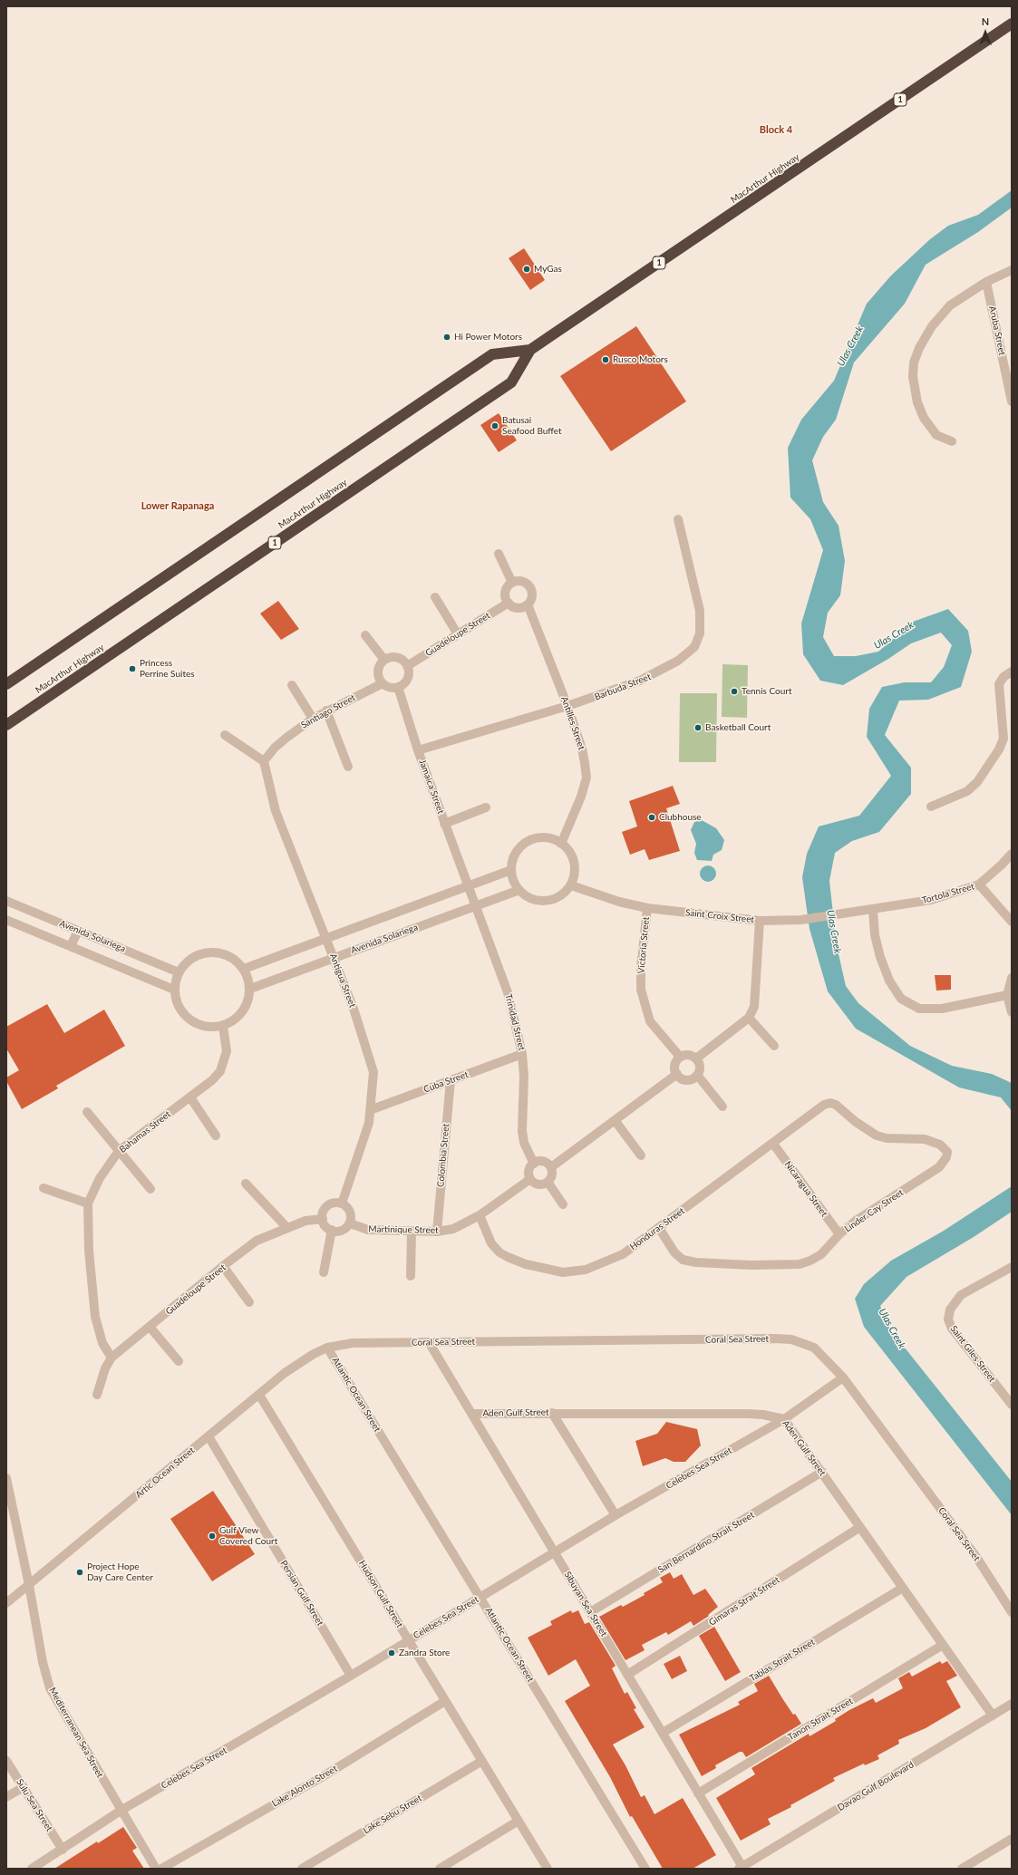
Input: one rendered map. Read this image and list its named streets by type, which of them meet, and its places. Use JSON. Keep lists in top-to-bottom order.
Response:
{
  "streets": {
    "highway": ["1", "MacArthur Highway"],
    "street": [
      "Aruba Street",
      "Guadeloupe Street",
      "Barbuda Street",
      "Santiago Street",
      "Antilles Street",
      "Jamaica Street",
      "Tortola Street",
      "Saint Croix Street",
      "Avenida Solariega",
      "Victoria Street",
      "Antigua Street",
      "Trinidad Street",
      "Cuba Street",
      "Bahamas Street",
      "Colombia Street",
      "Nicaragua Street",
      "Linder Cay Street",
      "Honduras Street",
      "Martinique Street",
      "Coral Sea Street",
      "Saint Giles Street",
      "Atlantic Ocean Street",
      "Aden Gulf Street",
      "Celebes Sea Street",
      "Artic Ocean Street",
      "San Bernardino Strait Street",
      "Persian Gulf Street",
      "Hudson Gulf Street",
      "Gimaras Strait Street",
      "Sibuyan Sea Street",
      "Tablas Strait Street",
      "Tanon Strait Street",
      "Mediterranean Sea Street",
      "Lake Alonto Street",
      "Davao Gulf Boulevard",
      "Sulu Sea Street",
      "Lake Sebu Street"
    ]
  },
  "crossings": [
    ["Guadeloupe Street", "Santiago Street"],
    ["Guadeloupe Street", "Antilles Street"],
    ["Guadeloupe Street", "Jamaica Street"],
    ["Guadeloupe Street", "Antigua Street"],
    ["Guadeloupe Street", "Bahamas Street"],
    ["Guadeloupe Street", "Martinique Street"],
    ["Barbuda Street", "Antilles Street"],
    ["Barbuda Street", "Jamaica Street"],
    ["Santiago Street", "Jamaica Street"],
    ["Santiago Street", "Antigua Street"],
    ["Antilles Street", "Saint Croix Street"],
    ["Antilles Street", "Avenida Solariega"],
    ["Jamaica Street", "Trinidad Street"],
    ["Tortola Street", "Saint Croix Street"],
    ["Saint Croix Street", "Avenida Solariega"],
    ["Saint Croix Street", "Victoria Street"],
    ["Avenida Solariega", "Antigua Street"],
    ["Avenida Solariega", "Trinidad Street"],
    ["Avenida Solariega", "Bahamas Street"],
    ["Antigua Street", "Cuba Street"],
    ["Antigua Street", "Martinique Street"],
    ["Trinidad Street", "Cuba Street"],
    ["Trinidad Street", "Martinique Street"],
    ["Cuba Street", "Colombia Street"],
    ["Colombia Street", "Martinique Street"],
    ["Nicaragua Street", "Linder Cay Street"],
    ["Nicaragua Street", "Honduras Street"],
    ["Linder Cay Street", "Honduras Street"],
    ["Honduras Street", "Martinique Street"],
    ["Coral Sea Street", "Atlantic Ocean Street"],
    ["Coral Sea Street", "Celebes Sea Street"],
    ["Coral Sea Street", "Artic Ocean Street"],
    ["Coral Sea Street", "Sibuyan Sea Street"],
    ["Atlantic Ocean Street", "Celebes Sea Street"],
    ["Atlantic Ocean Street", "Artic Ocean Street"],
    ["Aden Gulf Street", "Celebes Sea Street"],
    ["Aden Gulf Street", "San Bernardino Strait Street"],
    ["Aden Gulf Street", "Gimaras Strait Street"],
    ["Aden Gulf Street", "Sibuyan Sea Street"],
    ["Aden Gulf Street", "Tablas Strait Street"],
    ["Aden Gulf Street", "Tanon Strait Street"],
    ["Aden Gulf Street", "Davao Gulf Boulevard"],
    ["Celebes Sea Street", "Persian Gulf Street"],
    ["Celebes Sea Street", "Hudson Gulf Street"],
    ["Celebes Sea Street", "Sibuyan Sea Street"],
    ["Celebes Sea Street", "Mediterranean Sea Street"],
    ["Celebes Sea Street", "Sulu Sea Street"],
    ["Artic Ocean Street", "Persian Gulf Street"],
    ["Artic Ocean Street", "Hudson Gulf Street"],
    ["Artic Ocean Street", "Mediterranean Sea Street"],
    ["San Bernardino Strait Street", "Sibuyan Sea Street"],
    ["Hudson Gulf Street", "Lake Alonto Street"],
    ["Hudson Gulf Street", "Lake Sebu Street"],
    ["Gimaras Strait Street", "Sibuyan Sea Street"],
    ["Sibuyan Sea Street", "Tablas Strait Street"],
    ["Sibuyan Sea Street", "Tanon Strait Street"],
    ["Sibuyan Sea Street", "Davao Gulf Boulevard"]
  ],
  "districts": ["Block 4", "Lower Rapanaga"],
  "water": ["Ulas Creek"],
  "places": [
    "MyGas",
    "Hi Power Motors",
    "Rusco Motors",
    "Batusai Seafood Buffet",
    "Princess Perrine Suites",
    "Tennis Court",
    "Basketball Court",
    "Clubhouse",
    "Gulf View Covered Court",
    "Project Hope Day Care Center",
    "Zandra Store"
  ],
  "north": "top"
}
